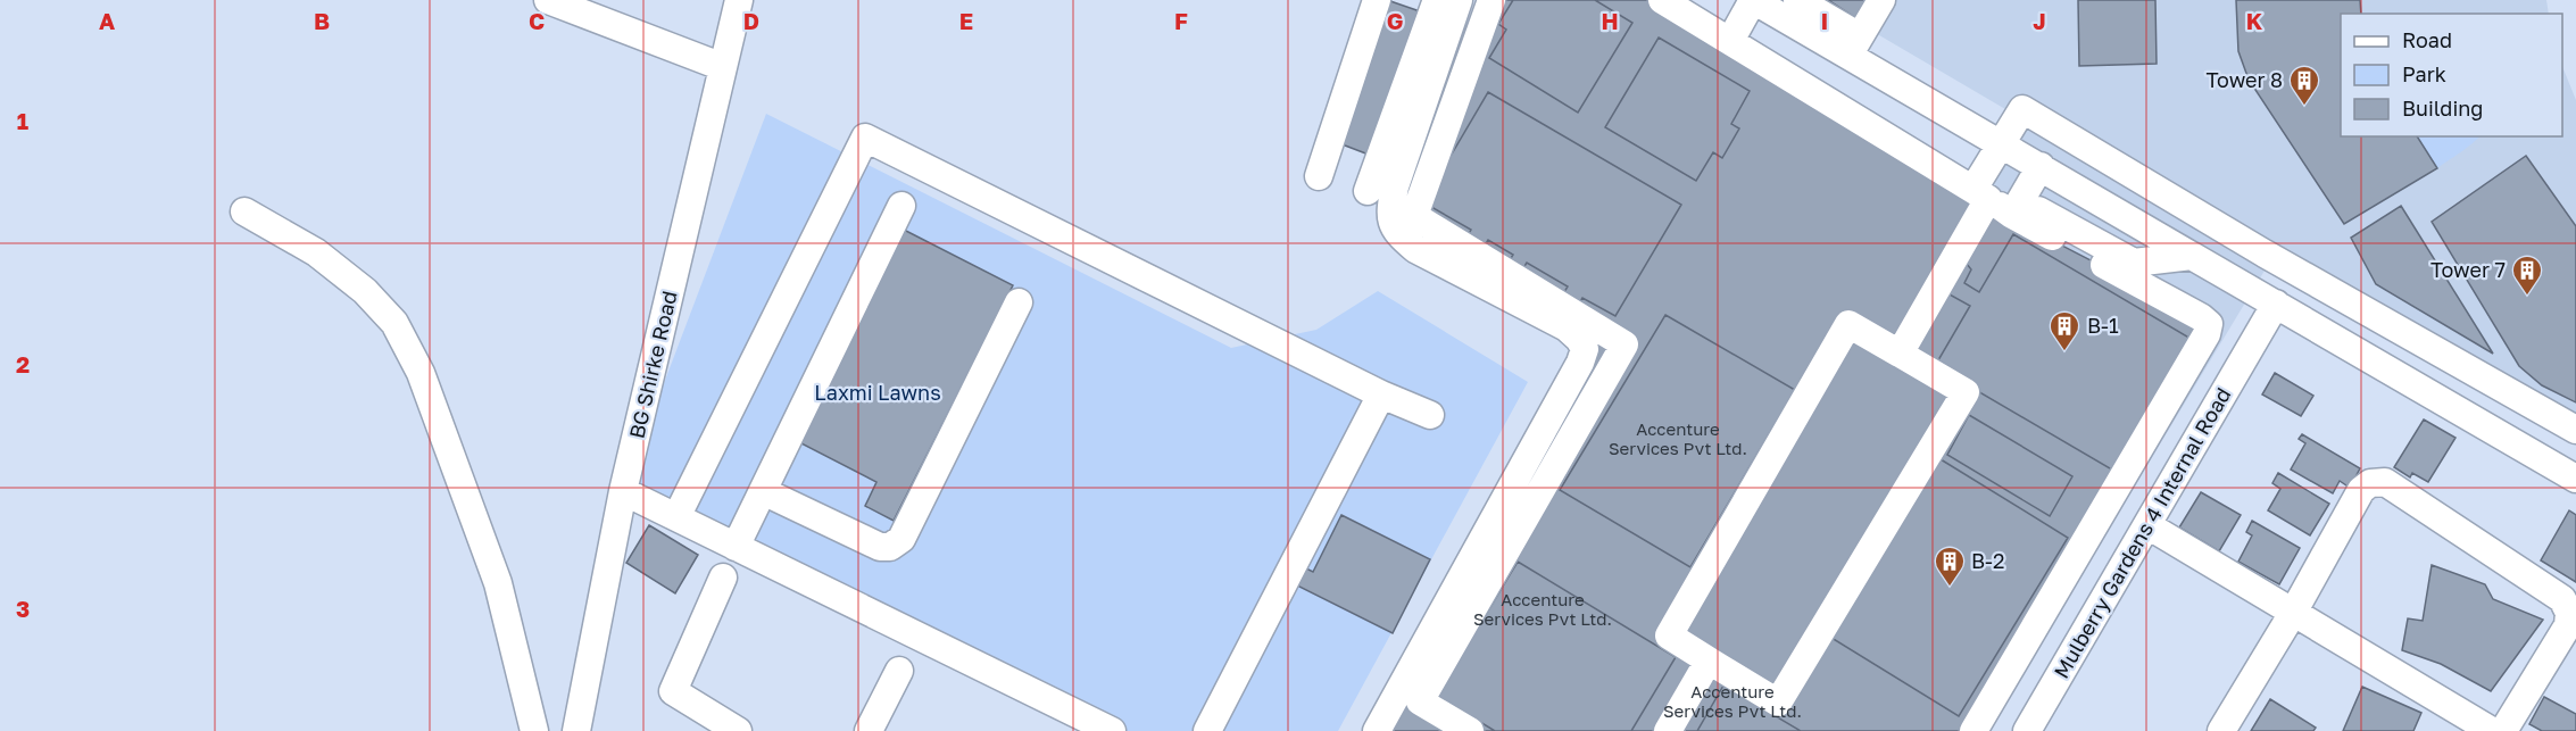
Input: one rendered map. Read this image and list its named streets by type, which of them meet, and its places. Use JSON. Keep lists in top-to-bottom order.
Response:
{
  "streets": {
    "street": ["BG Shirke Road", "Mulberry Gardens 4 Internal Road"]
  },
  "parks": ["Laxmi Lawns"],
  "places": {
    "building": [
      "Tower 8",
      "Tower 7",
      "B-1",
      "B-2"
    ]
  },
  "house_numbers": ["Accenture Services Pvt Ltd.", "Accenture Services Pvt Ltd.", "Accenture Services Pvt Ltd."],
  "legend": ["Road", "Park", "Building"],
  "grid": {
    "columns": [
      "A",
      "B",
      "C",
      "D",
      "E",
      "F",
      "G",
      "H",
      "I",
      "J",
      "K"
    ],
    "rows": ["1", "2", "3"]
  }
}
